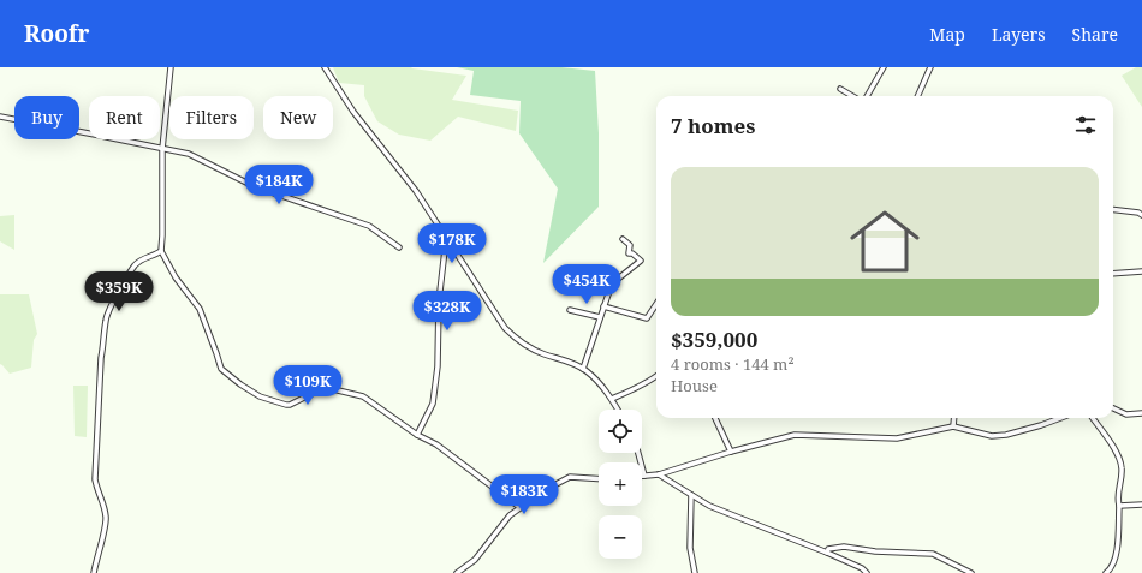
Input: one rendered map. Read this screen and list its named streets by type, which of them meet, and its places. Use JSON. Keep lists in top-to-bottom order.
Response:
{
  "page": {
    "header": "Roofr",
    "nav": ["Map", "Layers", "Share"],
    "chip": [
      "Buy",
      "Rent",
      "Filters",
      "New"
    ],
    "heading": "7 homes",
    "list": [
      {
        "name": "$359,000",
        "note": "4 rooms · 144 m² · House"
      }
    ],
    "price": [
      "$184K",
      "$178K",
      "$454K",
      "$359K",
      "$328K",
      "$109K",
      "$183K"
    ],
    "map_buttons": ["+", "−"]
  }
}
